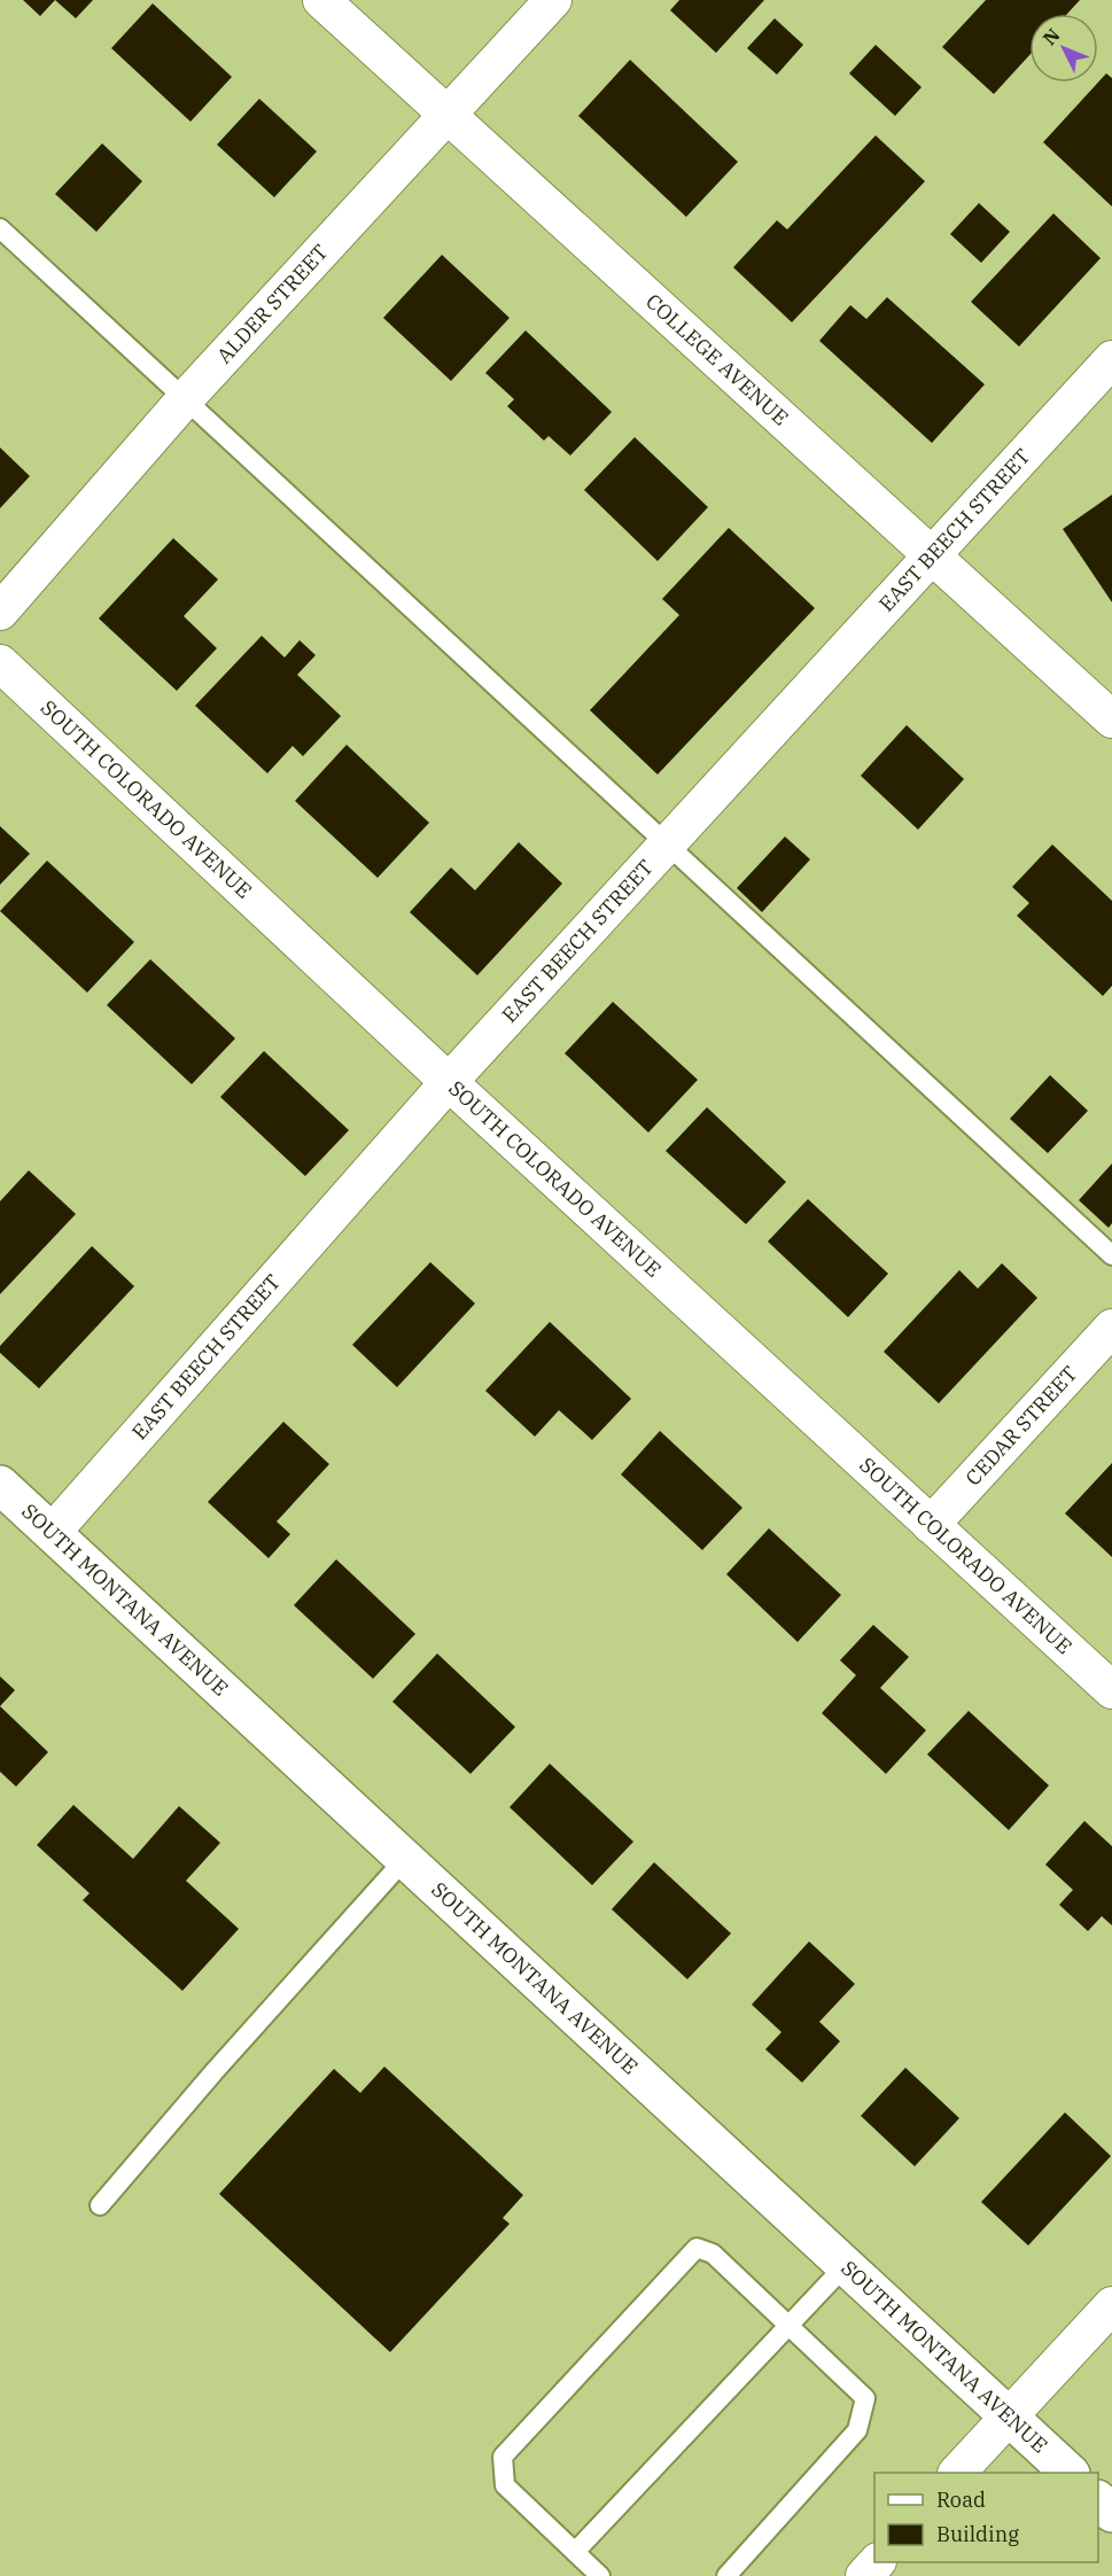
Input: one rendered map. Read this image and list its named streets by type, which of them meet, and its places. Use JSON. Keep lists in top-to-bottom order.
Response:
{
  "streets": {
    "street": [
      "ALDER STREET",
      "COLLEGE AVENUE",
      "EAST BEECH STREET",
      "SOUTH COLORADO AVENUE",
      "CEDAR STREET",
      "SOUTH MONTANA AVENUE"
    ]
  },
  "crossings": [
    ["ALDER STREET", "COLLEGE AVENUE"],
    ["COLLEGE AVENUE", "EAST BEECH STREET"],
    ["EAST BEECH STREET", "SOUTH COLORADO AVENUE"],
    ["EAST BEECH STREET", "SOUTH MONTANA AVENUE"],
    ["SOUTH COLORADO AVENUE", "CEDAR STREET"]
  ],
  "legend": ["Road", "Building"],
  "north": "top left"
}
